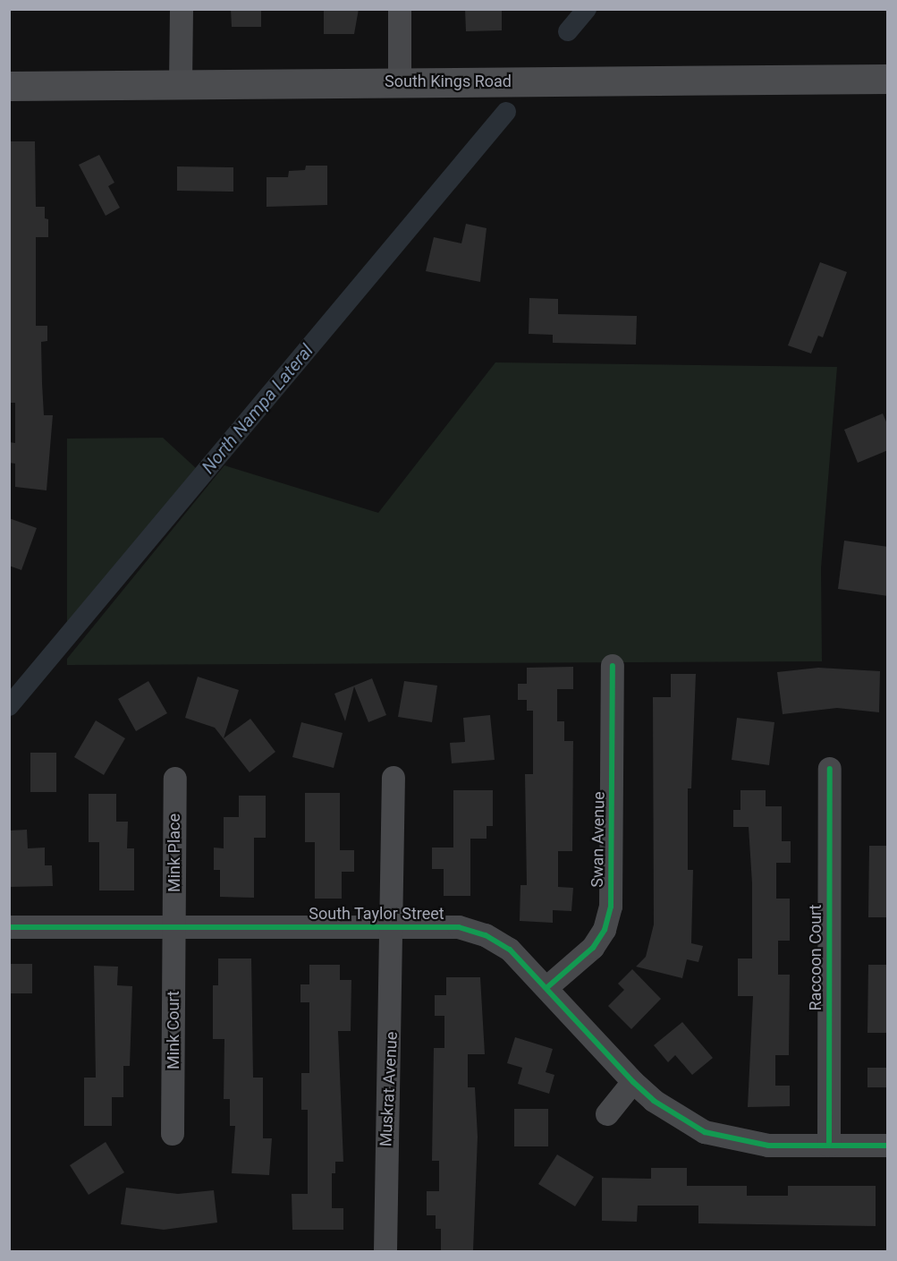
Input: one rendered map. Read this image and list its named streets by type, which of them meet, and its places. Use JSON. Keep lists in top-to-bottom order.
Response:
{
  "streets": {
    "main road": ["South Kings Road"],
    "street": [
      "Swan Avenue",
      "Mink Place",
      "South Taylor Street",
      "Raccoon Court",
      "Mink Court",
      "Muskrat Avenue"
    ]
  },
  "crossings": [
    ["Swan Avenue", "South Taylor Street"],
    ["Mink Place", "South Taylor Street"],
    ["Mink Place", "Mink Court"],
    ["South Taylor Street", "Raccoon Court"],
    ["South Taylor Street", "Mink Court"],
    ["South Taylor Street", "Muskrat Avenue"]
  ],
  "water": ["North Nampa Lateral"]
}
